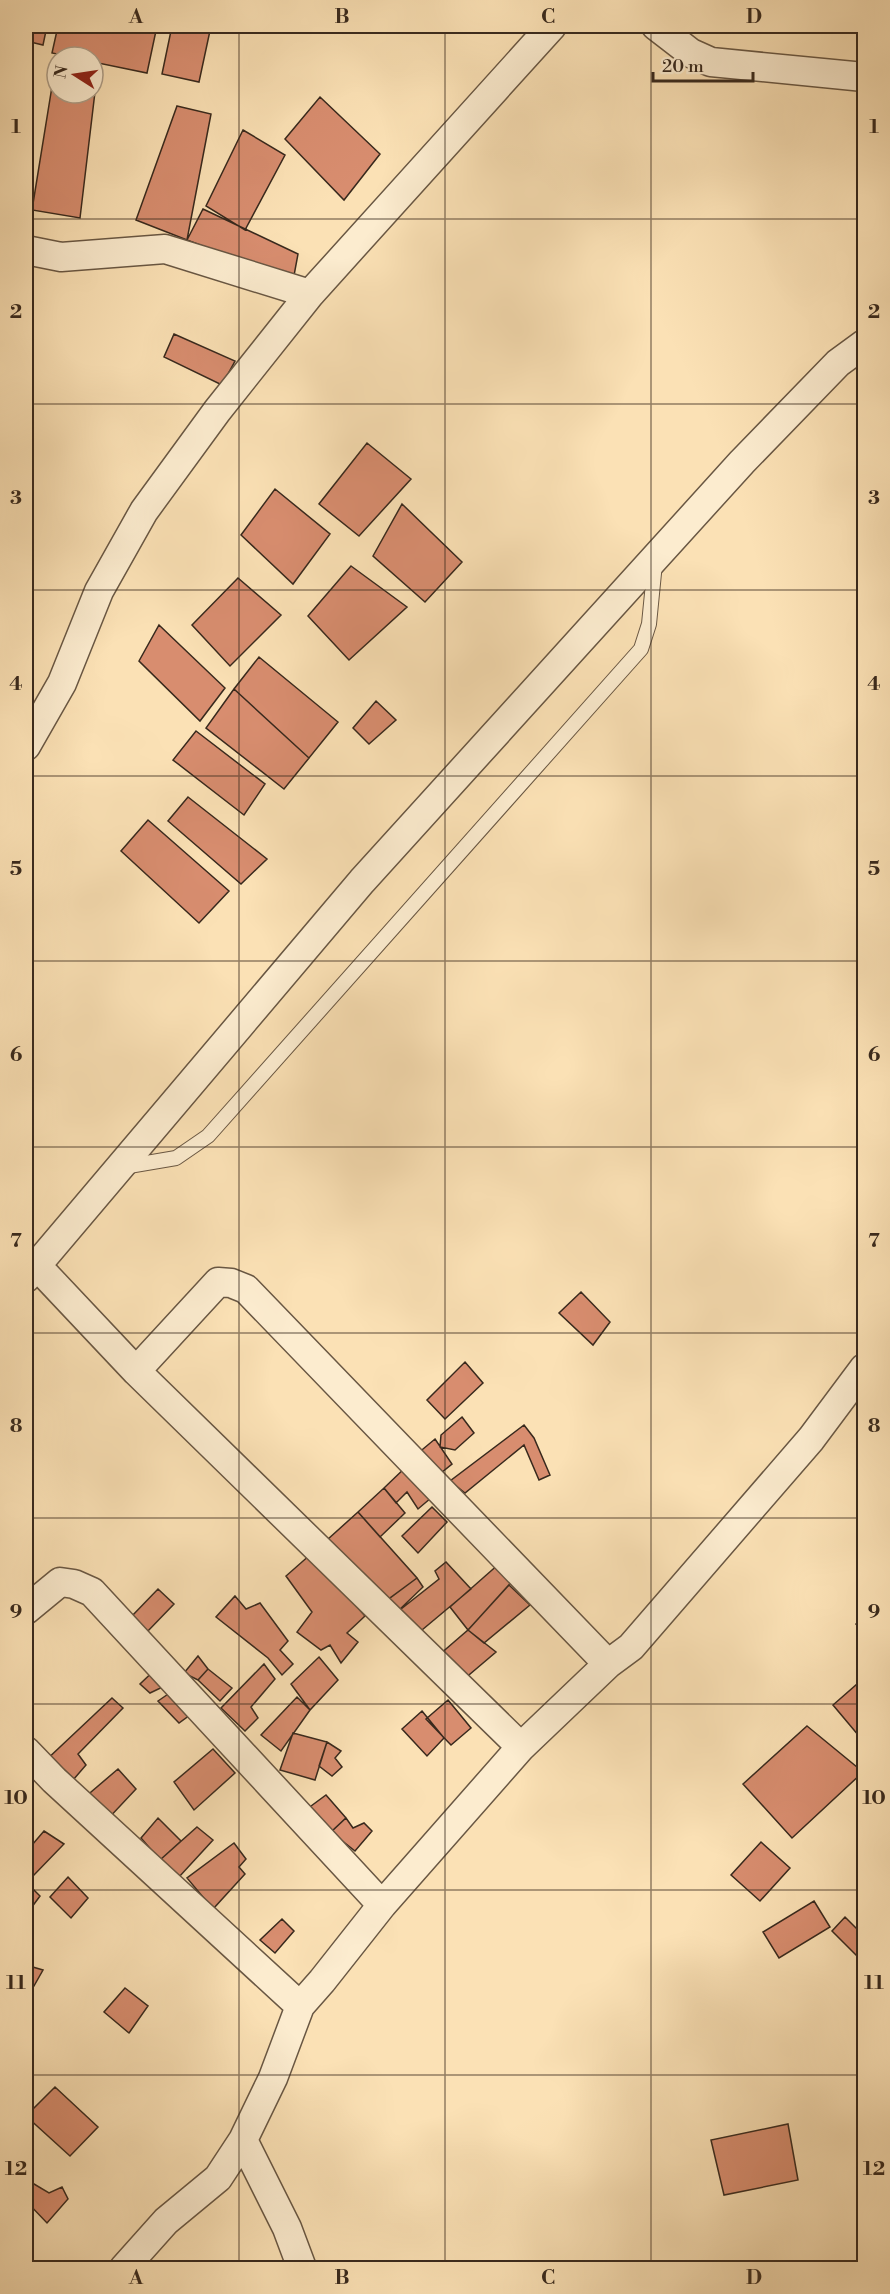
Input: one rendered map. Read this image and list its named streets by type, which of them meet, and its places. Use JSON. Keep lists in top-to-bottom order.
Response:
{
  "scale_bar": "20 m",
  "north": "left",
  "grid": {
    "columns": [
      "A",
      "B",
      "C",
      "D"
    ],
    "rows": [
      "1",
      "2",
      "3",
      "4",
      "5",
      "6",
      "7",
      "8",
      "9",
      "10",
      "11",
      "12"
    ]
  }
}
